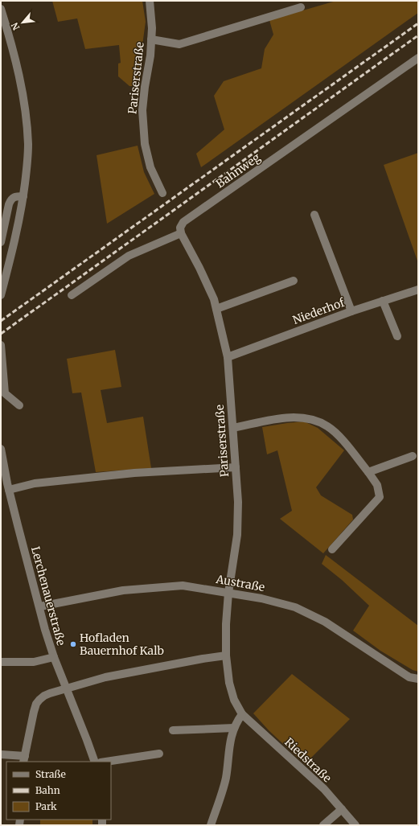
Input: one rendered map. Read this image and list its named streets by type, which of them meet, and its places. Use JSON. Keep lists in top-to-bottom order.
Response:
{
  "streets": {
    "street": [
      "Pariserstraße",
      "Bahnweg",
      "Niederhof",
      "Austraße",
      "Lerchenauerstraße",
      "Riedstraße"
    ]
  },
  "crossings": [
    ["Pariserstraße", "Bahnweg"],
    ["Pariserstraße", "Niederhof"],
    ["Pariserstraße", "Austraße"],
    ["Pariserstraße", "Riedstraße"],
    ["Austraße", "Lerchenauerstraße"]
  ],
  "places": ["Hofladen Bauernhof Kalb"],
  "legend": ["Straße", "Bahn", "Park"],
  "north": "bottom left"
}
